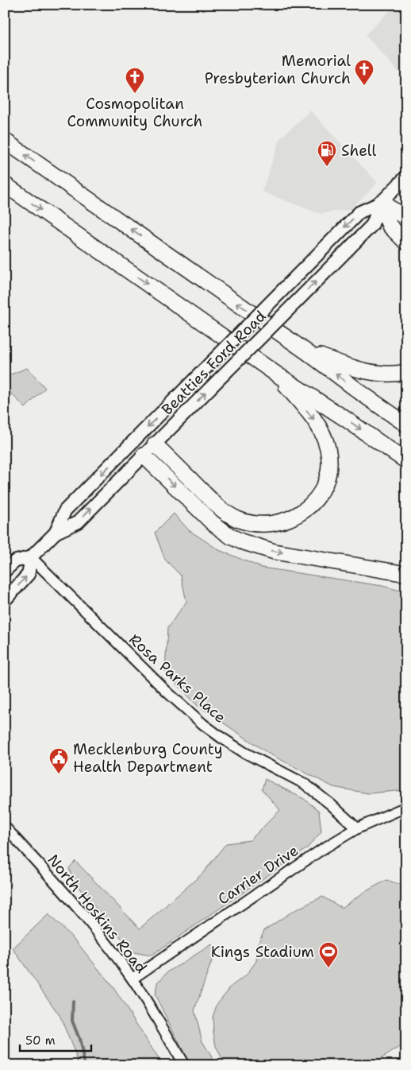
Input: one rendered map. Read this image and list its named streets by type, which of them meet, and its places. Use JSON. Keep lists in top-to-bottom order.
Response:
{
  "streets": {
    "main road": ["Beatties Ford Road"],
    "street": ["Rosa Parks Place", "Carrier Drive", "North Hoskins Road"]
  },
  "crossings": [
    ["Beatties Ford Road", "Rosa Parks Place"],
    ["Rosa Parks Place", "Carrier Drive"],
    ["Carrier Drive", "North Hoskins Road"]
  ],
  "places": {
    "church": ["Memorial Presbyterian Church", "Cosmopolitan Community Church"],
    "fuel station": ["Shell"],
    "public building": ["Mecklenburg County Health Department"],
    "sports": ["Kings Stadium"]
  },
  "scale_bar": "50 m"
}
